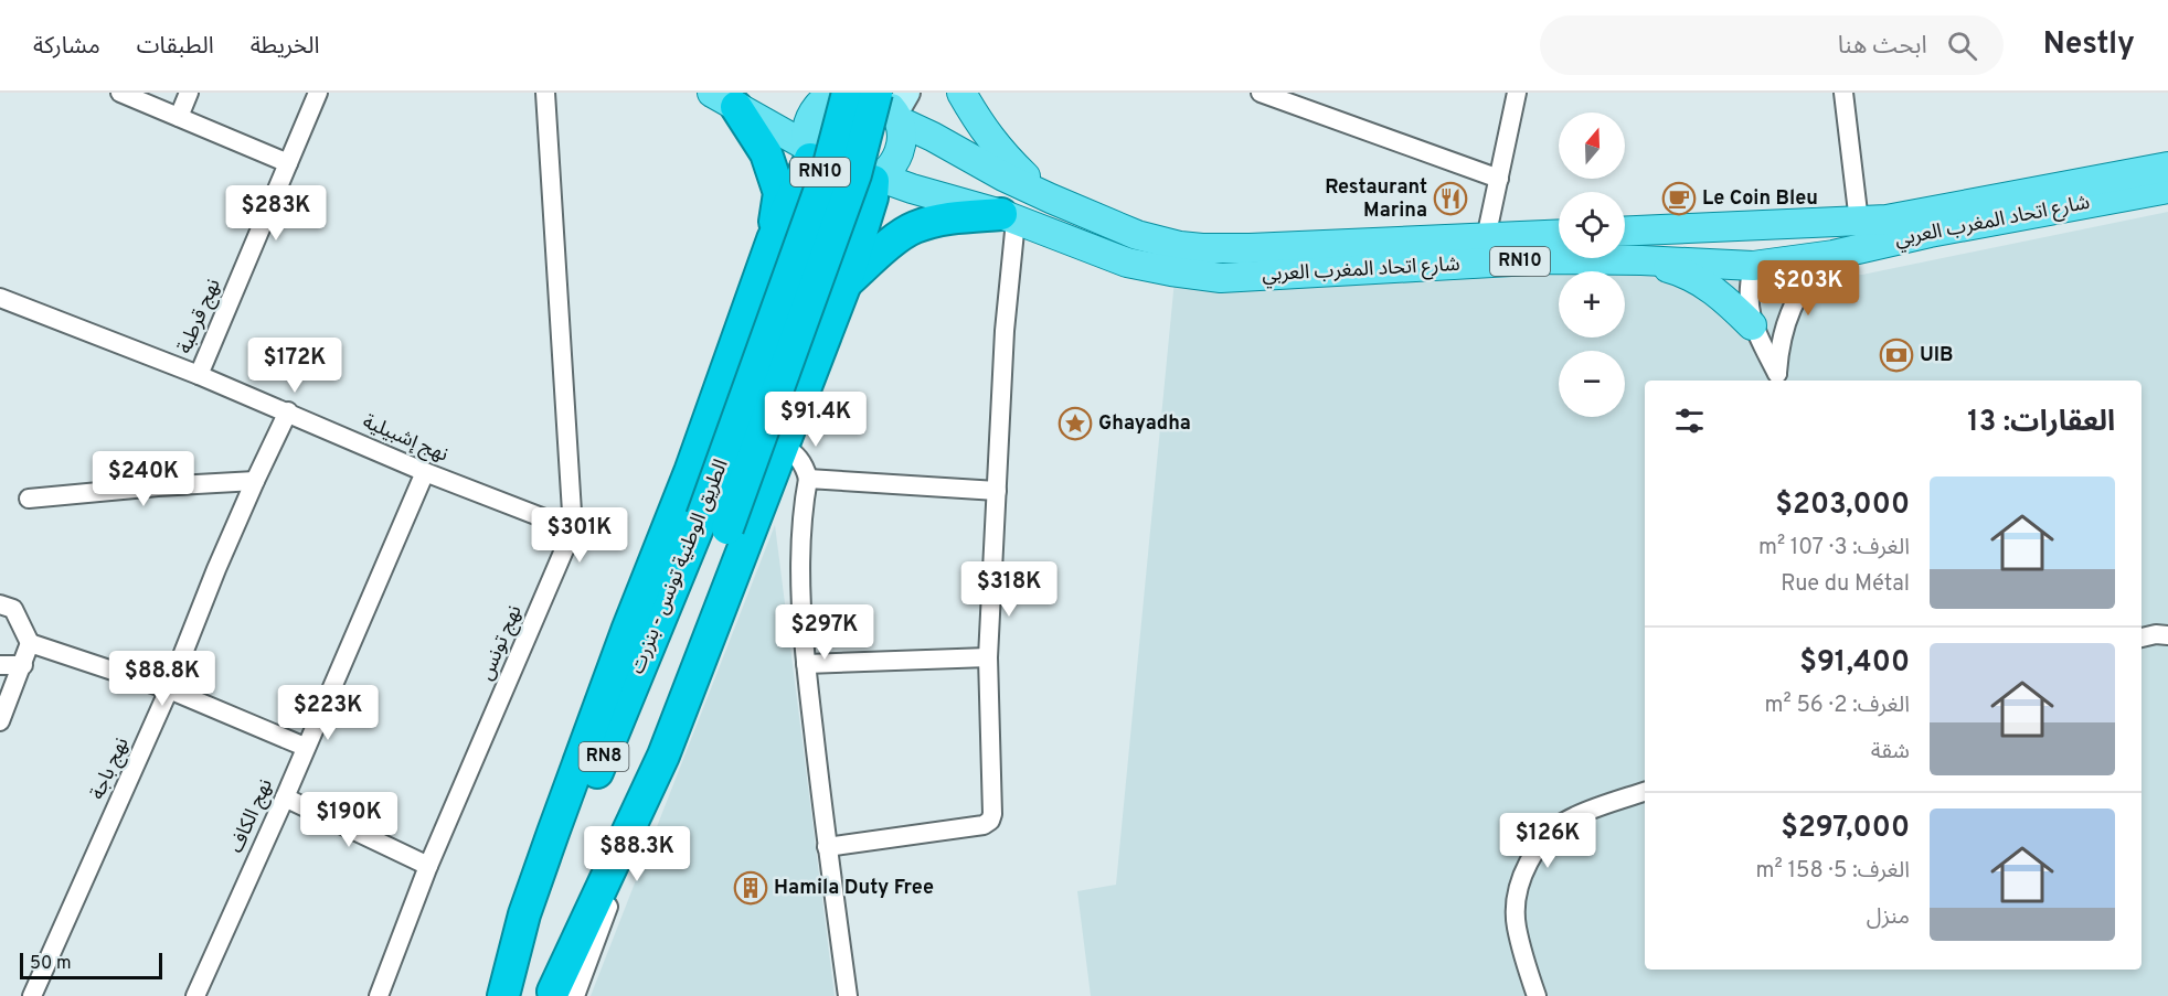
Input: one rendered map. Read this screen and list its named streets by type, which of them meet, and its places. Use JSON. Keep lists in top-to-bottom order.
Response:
{
  "streets": {
    "highway": ["الطريق الوطنية تونس - بنزرت", "RN8"],
    "main road": ["RN10", "شارع اتحاد المغرب العربي"],
    "street": [
      "نهج قرطبة",
      "نهج إشبيلية",
      "نهج تونس",
      "نهج باجة",
      "نهج الكاف"
    ]
  },
  "crossings": [
    ["RN10", "شارع اتحاد المغرب العربي"],
    ["RN10", "الطريق الوطنية تونس - بنزرت"],
    ["شارع اتحاد المغرب العربي", "الطريق الوطنية تونس - بنزرت"],
    ["نهج قرطبة", "نهج إشبيلية"],
    ["نهج إشبيلية", "نهج تونس"],
    ["نهج إشبيلية", "نهج باجة"],
    ["نهج إشبيلية", "نهج الكاف"],
    ["الطريق الوطنية تونس - بنزرت", "RN8"]
  ],
  "places": {
    "restaurant": ["Restaurant Marina"],
    "cafe": ["Le Coin Bleu"],
    "bank": ["UIB"],
    "place": ["Ghayadha"],
    "building": ["Hamila Duty Free"]
  },
  "scale_bar": "50 m",
  "north": "top",
  "page": {
    "header": "Nestly",
    "search": "ابحث هنا",
    "nav": ["الخريطة", "الطبقات", "مشاركة"],
    "map_buttons": ["+", "−"],
    "price": [
      "$283K",
      "$203K",
      "$172K",
      "$91.4K",
      "$240K",
      "$301K",
      "$318K",
      "$297K",
      "$88.8K",
      "$223K",
      "$190K",
      "$126K",
      "$88.3K"
    ],
    "heading": "العقارات: 13",
    "list": [
      {
        "name": "$203,000",
        "note": "الغرف: 3 · 107 m² · Rue du Métal"
      },
      {
        "name": "$91,400",
        "note": "الغرف: 2 · 56 m² · شقة"
      },
      {
        "name": "$297,000",
        "note": "الغرف: 5 · 158 m² · منزل"
      }
    ],
    "scale": "50 m"
  }
}
